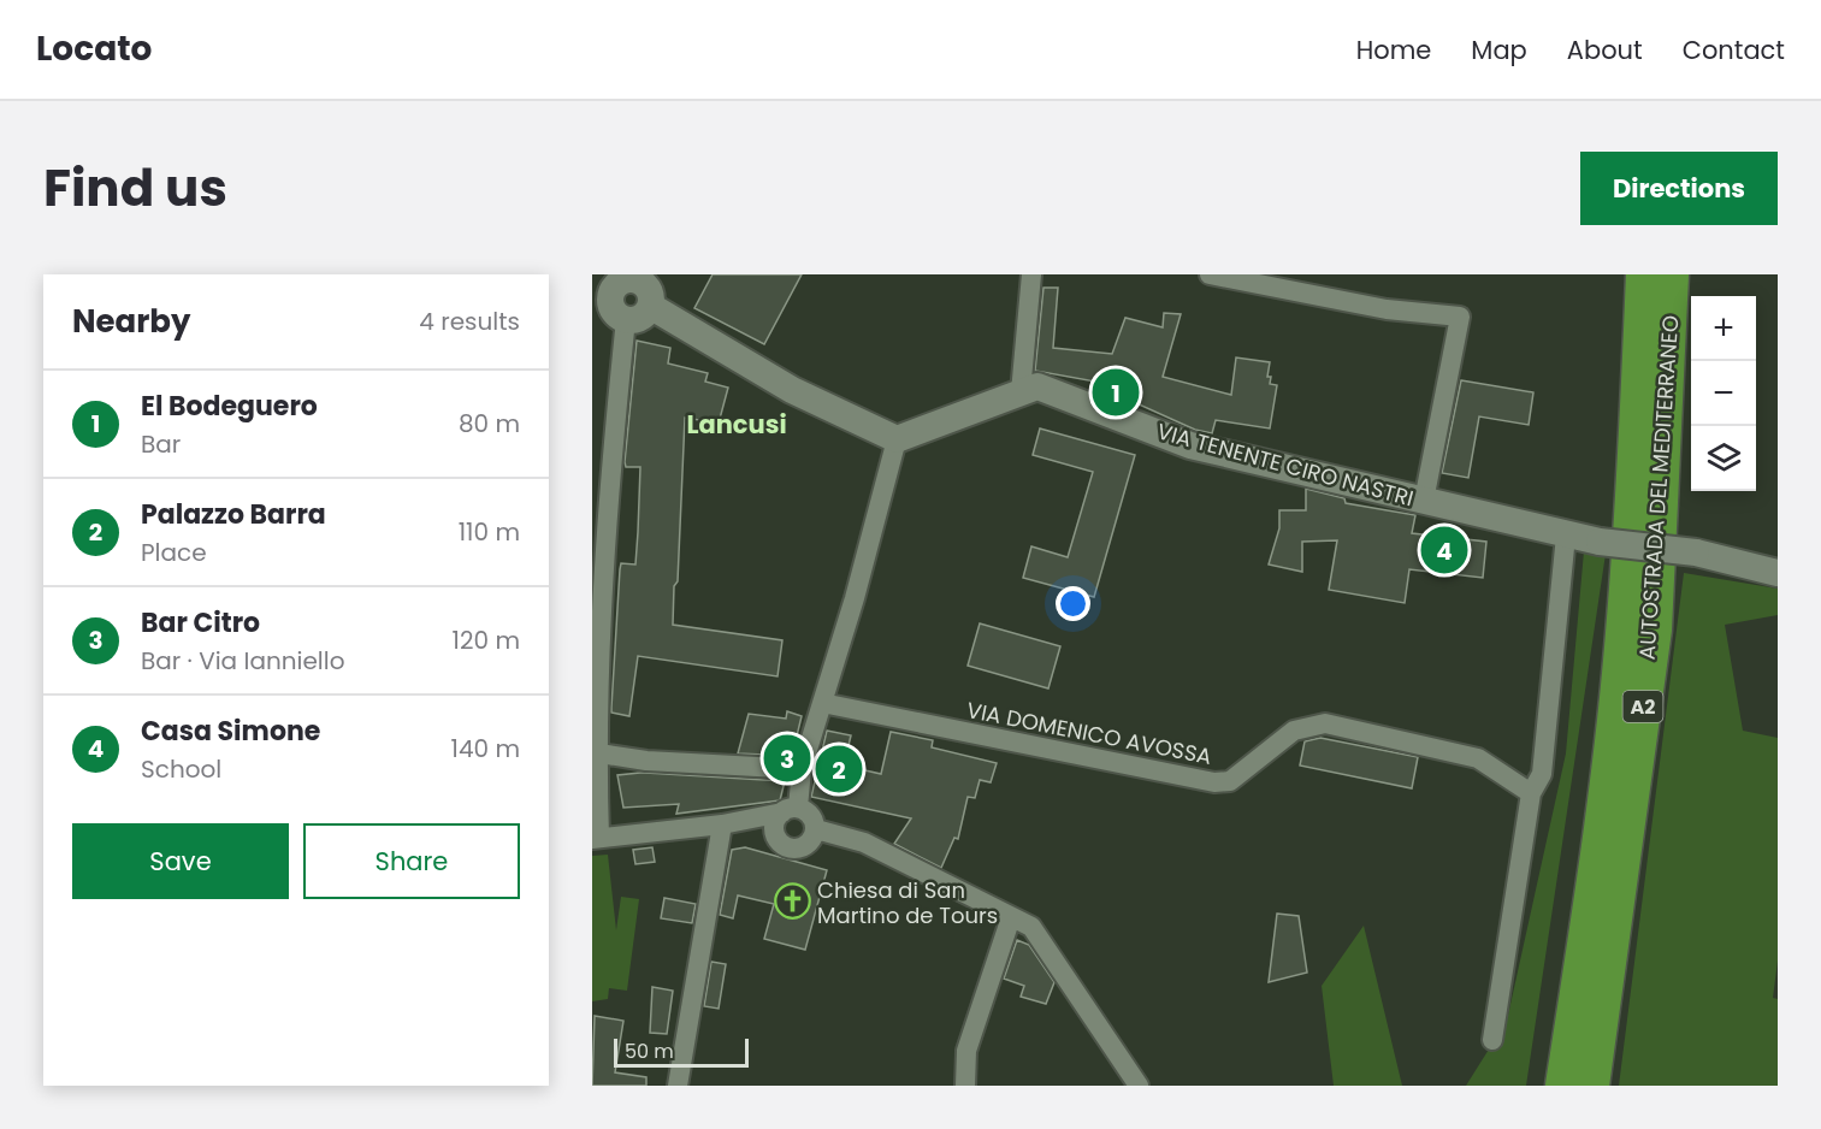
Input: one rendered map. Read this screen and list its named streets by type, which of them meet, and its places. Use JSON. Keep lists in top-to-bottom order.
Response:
{
  "streets": {
    "highway": ["AUTOSTRADA DEL MEDITERRANEO", "A2"],
    "street": ["VIA TENENTE CIRO NASTRI", "VIA DOMENICO AVOSSA"]
  },
  "districts": ["Lancusi"],
  "places": {
    "church": ["Chiesa di San Martino de Tours"]
  },
  "scale_bar": "50 m",
  "page": {
    "header": "Locato",
    "nav": [
      "Home",
      "Map",
      "About",
      "Contact"
    ],
    "title": "Find us",
    "buttons": [
      "Directions",
      ["Save", "Share"]
    ],
    "heading": ["Nearby", "4 results"],
    "map_buttons": ["+", "−"],
    "pins": [
      "1",
      "4",
      "3",
      "2"
    ],
    "list": [
      {
        "mark": "1",
        "name": "El Bodeguero",
        "note": "Bar",
        "value": "80 m"
      },
      {
        "mark": "2",
        "name": "Palazzo Barra",
        "note": "Place",
        "value": "110 m"
      },
      {
        "mark": "3",
        "name": "Bar Citro",
        "note": "Bar · Via Ianniello",
        "value": "120 m"
      },
      {
        "mark": "4",
        "name": "Casa Simone",
        "note": "School",
        "value": "140 m"
      }
    ],
    "scale": "50 m"
  }
}
